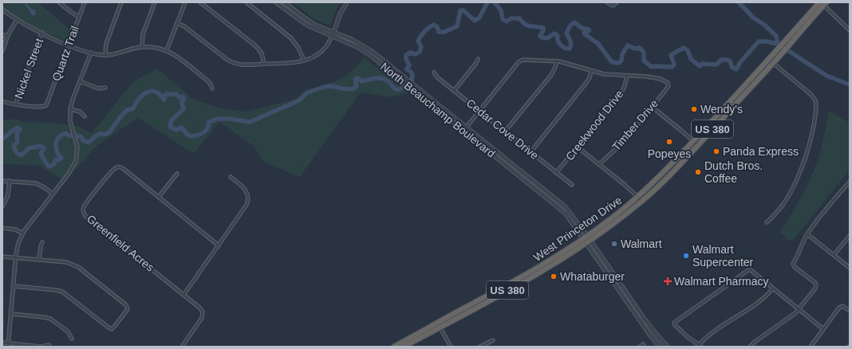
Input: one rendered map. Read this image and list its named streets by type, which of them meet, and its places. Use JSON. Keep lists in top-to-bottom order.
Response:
{
  "streets": {
    "highway": ["US 380", "West Princeton Drive"],
    "street": [
      "Quartz Trail",
      "Nickel Street",
      "North Beauchamp Boulevard",
      "Creekwood Drive",
      "Timber Drive",
      "Cedar Cove Drive",
      "Greenfield Acres"
    ]
  },
  "crossings": [
    ["Quartz Trail", "Nickel Street"],
    ["North Beauchamp Boulevard", "West Princeton Drive"],
    ["Creekwood Drive", "Timber Drive"],
    ["Creekwood Drive", "Cedar Cove Drive"]
  ],
  "places": {
    "other": [
      "Wendy's",
      "Popeyes",
      "Panda Express",
      "Dutch Bros. Coffee",
      "Walmart",
      "Walmart Supercenter",
      "Whataburger"
    ],
    "health": ["Walmart Pharmacy"]
  }
}
